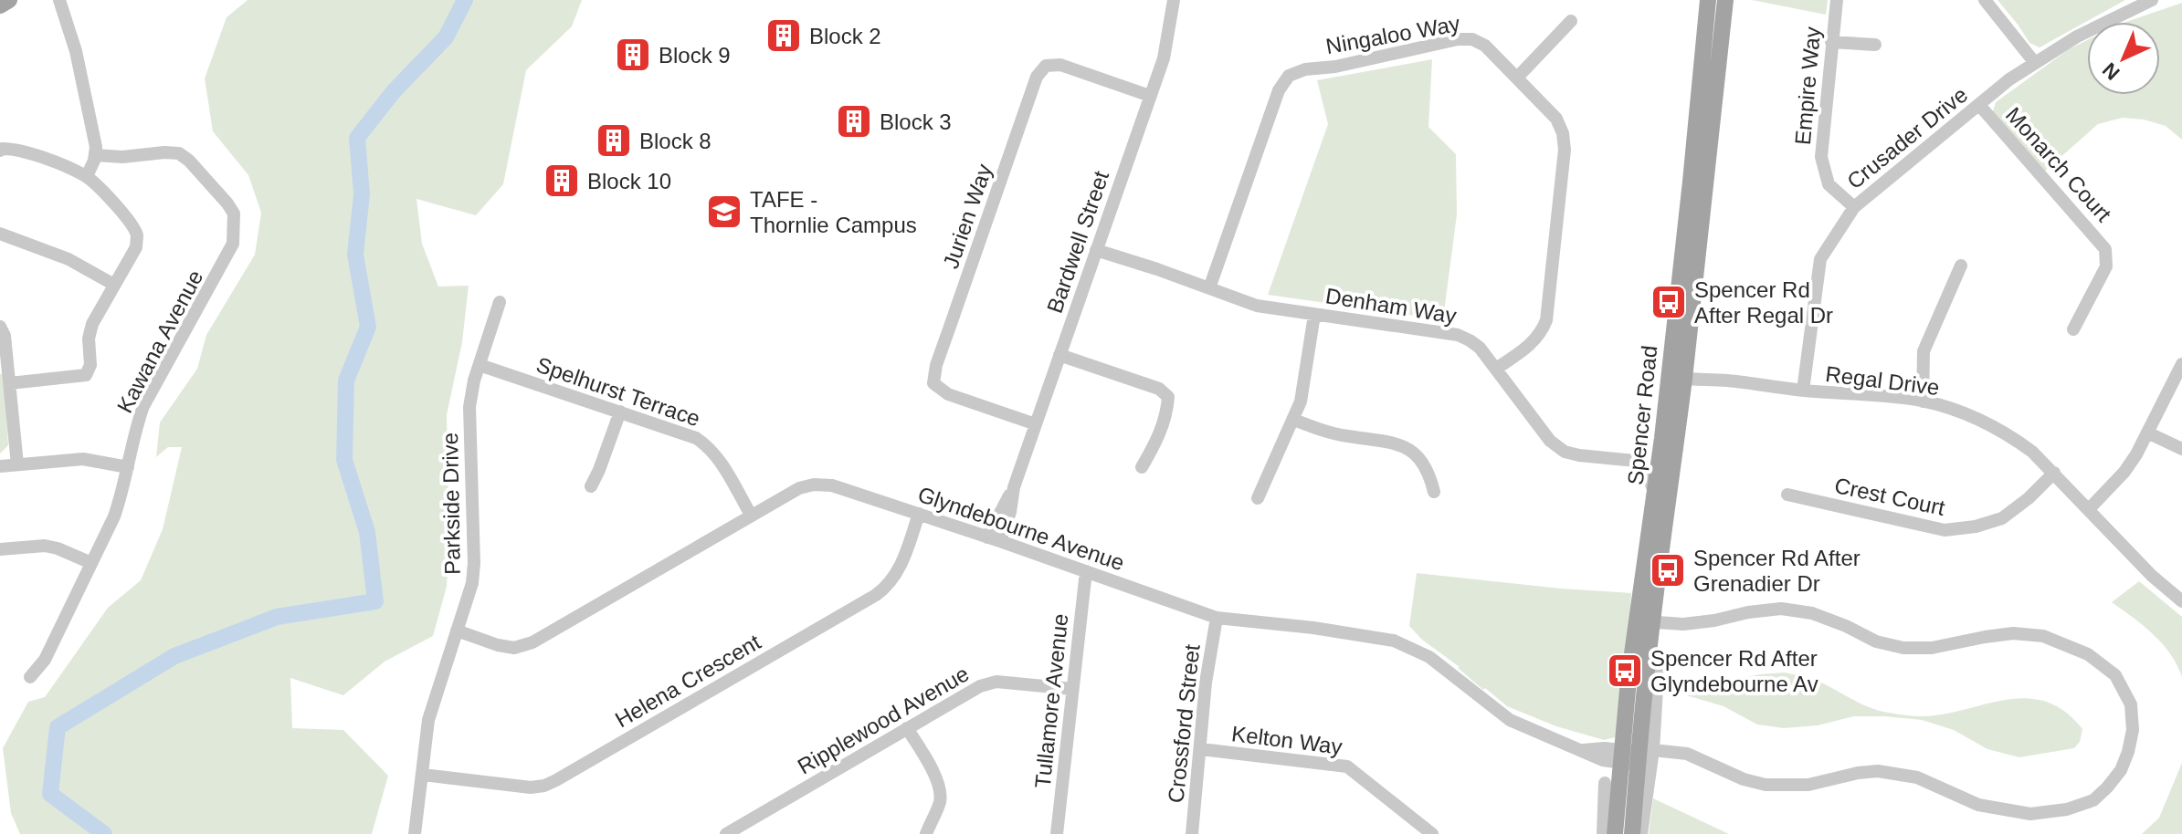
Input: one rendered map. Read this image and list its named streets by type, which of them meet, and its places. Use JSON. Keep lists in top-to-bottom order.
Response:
{
  "streets": {
    "main road": ["Spencer Road"],
    "street": [
      "Ningaloo Way",
      "Empire Way",
      "Crusader Drive",
      "Monarch Court",
      "Jurien Way",
      "Bardwell Street",
      "Denham Way",
      "Kawana Avenue",
      "Regal Drive",
      "Spelhurst Terrace",
      "Crest Court",
      "Parkside Drive",
      "Glyndebourne Avenue",
      "Helena Crescent",
      "Tullamore Avenue",
      "Ripplewood Avenue",
      "Crossford Street",
      "Kelton Way"
    ]
  },
  "crossings": [
    ["Ningaloo Way", "Denham Way"],
    ["Empire Way", "Crusader Drive"],
    ["Crusader Drive", "Monarch Court"],
    ["Crusader Drive", "Regal Drive"],
    ["Jurien Way", "Bardwell Street"],
    ["Bardwell Street", "Denham Way"],
    ["Bardwell Street", "Glyndebourne Avenue"],
    ["Regal Drive", "Spencer Road"],
    ["Regal Drive", "Crest Court"],
    ["Spelhurst Terrace", "Parkside Drive"],
    ["Spelhurst Terrace", "Glyndebourne Avenue"],
    ["Spencer Road", "Glyndebourne Avenue"],
    ["Parkside Drive", "Glyndebourne Avenue"],
    ["Parkside Drive", "Helena Crescent"],
    ["Glyndebourne Avenue", "Helena Crescent"],
    ["Glyndebourne Avenue", "Tullamore Avenue"],
    ["Glyndebourne Avenue", "Crossford Street"],
    ["Tullamore Avenue", "Ripplewood Avenue"],
    ["Crossford Street", "Kelton Way"]
  ],
  "places": {
    "building": [
      "Block 2",
      "Block 9",
      "Block 3",
      "Block 8",
      "Block 10"
    ],
    "school or university": ["TAFE - Thornlie Campus"],
    "bus stop": ["Spencer Rd After Regal Dr", "Spencer Rd After Grenadier Dr", "Spencer Rd After Glyndebourne Av"]
  },
  "north": "bottom left"
}
